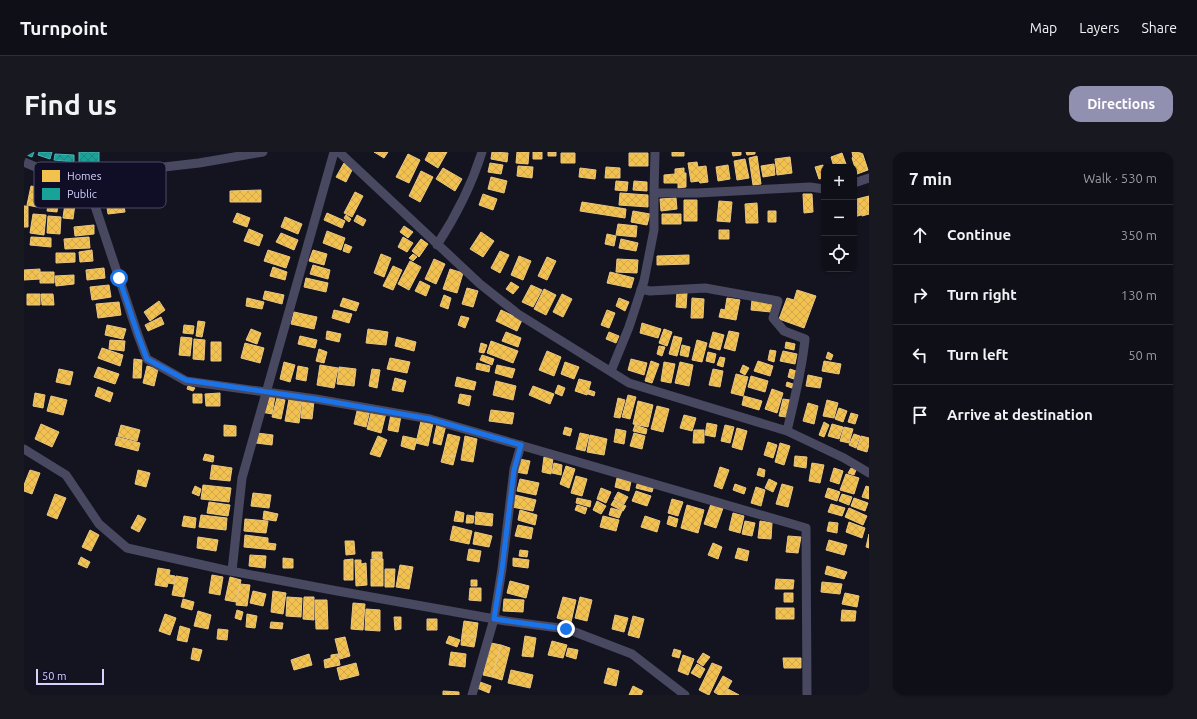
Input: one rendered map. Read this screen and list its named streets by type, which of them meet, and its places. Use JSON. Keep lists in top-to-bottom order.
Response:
{
  "legend": ["Homes", "Public"],
  "scale_bar": "50 m",
  "page": {
    "header": "Turnpoint",
    "nav": ["Map", "Layers", "Share"],
    "buttons": "Directions",
    "title": "Find us",
    "heading": ["7 min", "Walk · 530 m"],
    "map_buttons": ["+", "−"],
    "list": [
      ["Continue", "350 m"],
      ["Turn right", "130 m"],
      ["Turn left", "50 m"],
      "Arrive at destination"
    ],
    "scale": "50 m"
  }
}
